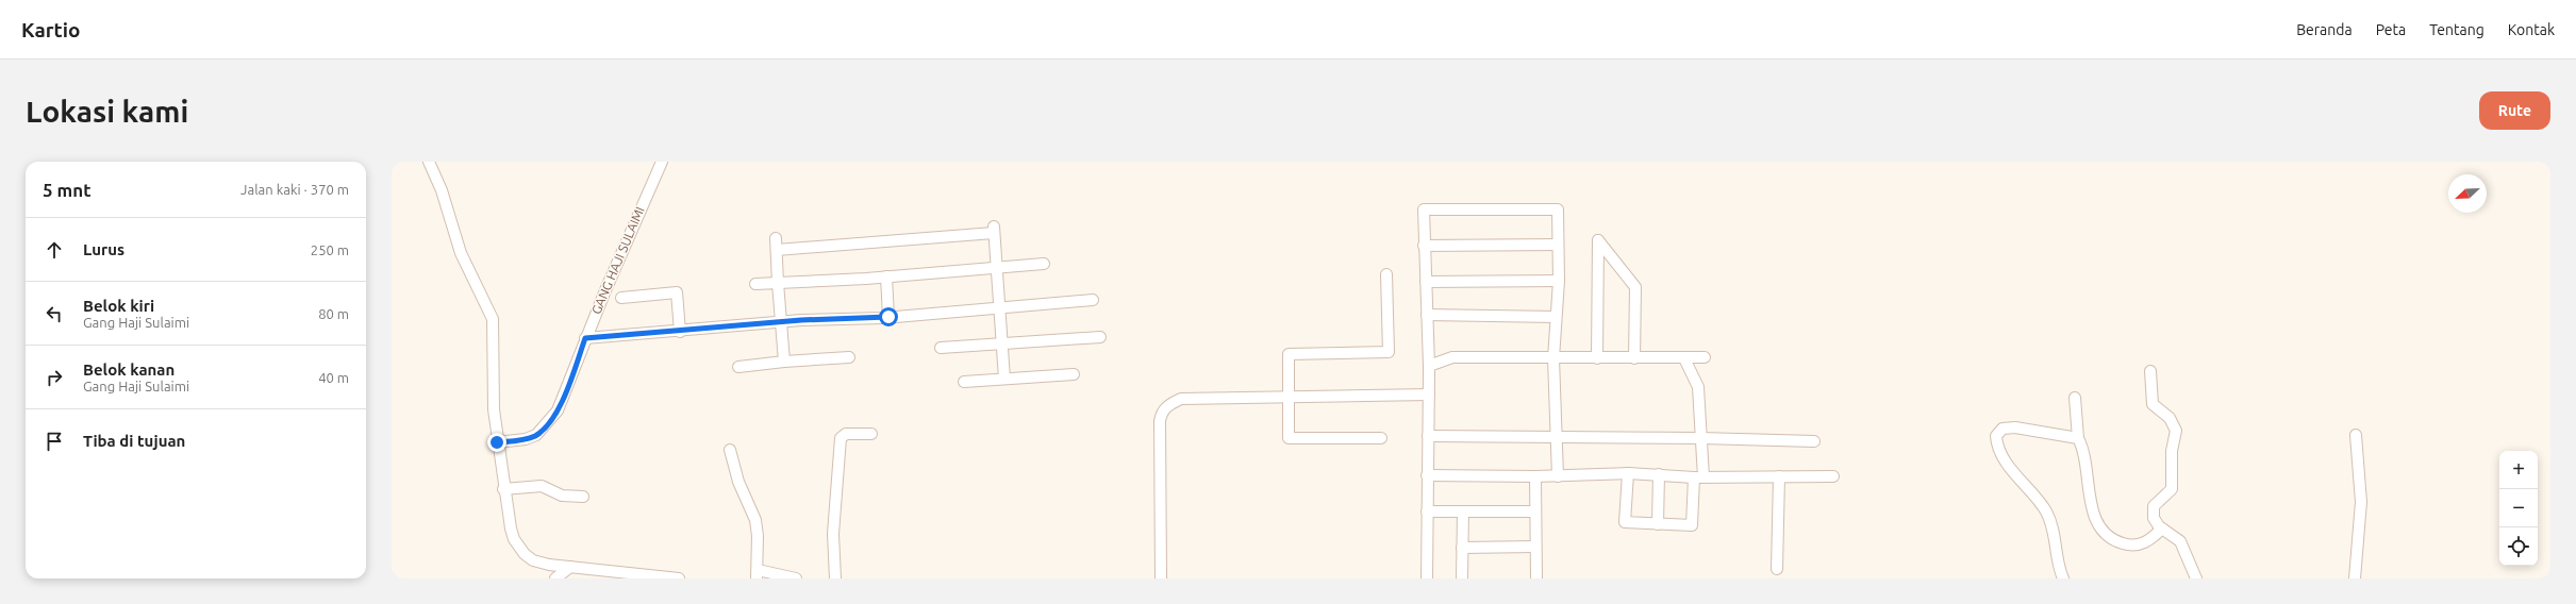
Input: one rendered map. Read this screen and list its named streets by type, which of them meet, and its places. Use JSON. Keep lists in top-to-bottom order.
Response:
{
  "streets": {
    "street": ["GANG HAJI SULAIMI"]
  },
  "north": "bottom left",
  "page": {
    "header": "Kartio",
    "nav": [
      "Beranda",
      "Peta",
      "Tentang",
      "Kontak"
    ],
    "buttons": "Rute",
    "title": "Lokasi kami",
    "heading": ["5 mnt", "Jalan kaki · 370 m"],
    "list": [
      ["Lurus", "250 m"],
      ["Belok kiri", "Gang Haji Sulaimi", "80 m"],
      ["Belok kanan", "Gang Haji Sulaimi", "40 m"],
      "Tiba di tujuan"
    ],
    "map_buttons": ["+", "−"]
  }
}
